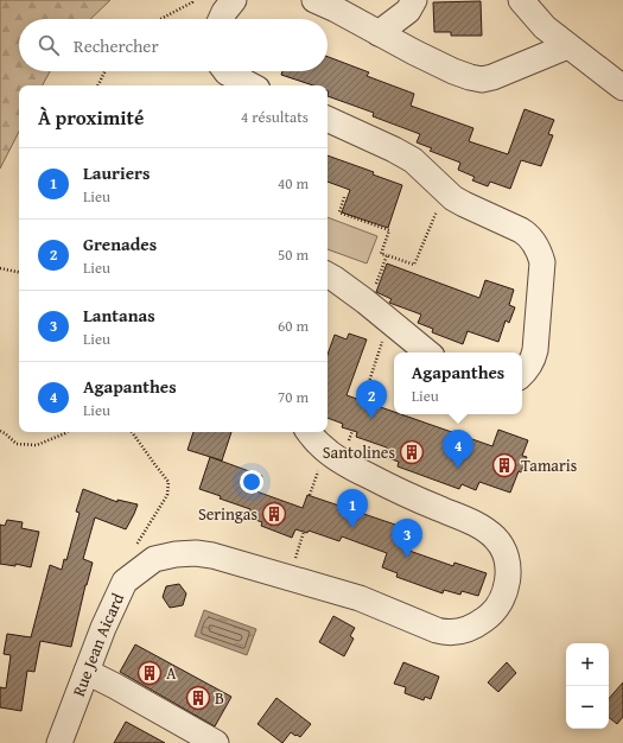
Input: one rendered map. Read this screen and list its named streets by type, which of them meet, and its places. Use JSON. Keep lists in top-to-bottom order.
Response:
{
  "streets": {
    "street": ["Rue Jean Aicard"]
  },
  "places": {
    "building": [
      "Santolines",
      "Tamaris",
      "Seringas",
      "A",
      "B"
    ]
  },
  "page": {
    "search": "Rechercher",
    "heading": ["À proximité", "4 résultats"],
    "list": [
      {
        "mark": "1",
        "name": "Lauriers",
        "note": "Lieu",
        "value": "40 m"
      },
      {
        "mark": "2",
        "name": "Grenades",
        "note": "Lieu",
        "value": "50 m"
      },
      {
        "mark": "3",
        "name": "Lantanas",
        "note": "Lieu",
        "value": "60 m"
      },
      {
        "mark": "4",
        "name": "Agapanthes",
        "note": "Lieu",
        "value": "70 m"
      }
    ],
    "popup": ["Agapanthes", "Lieu"],
    "pins": [
      "2",
      "4",
      "1",
      "3"
    ],
    "map_buttons": ["+", "−"]
  }
}
